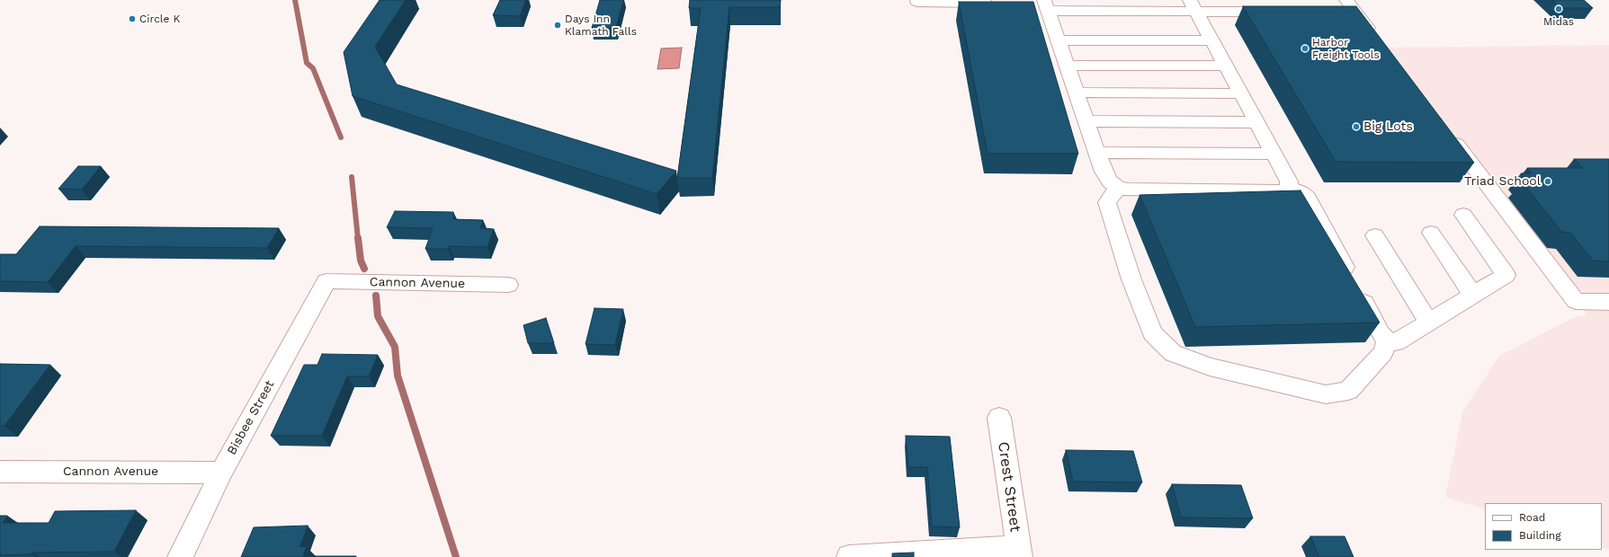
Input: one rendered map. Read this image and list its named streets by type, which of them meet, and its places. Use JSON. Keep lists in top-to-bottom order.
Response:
{
  "streets": {
    "street": ["Cannon Avenue", "Bisbee Street", "Crest Street"]
  },
  "crossings": [
    ["Cannon Avenue", "Bisbee Street"]
  ],
  "places": [
    "Midas",
    "Circle K",
    "Days Inn Klamath Falls",
    "Harbor Freight Tools",
    "Big Lots",
    "Triad School"
  ],
  "legend": ["Road", "Building"]
}
